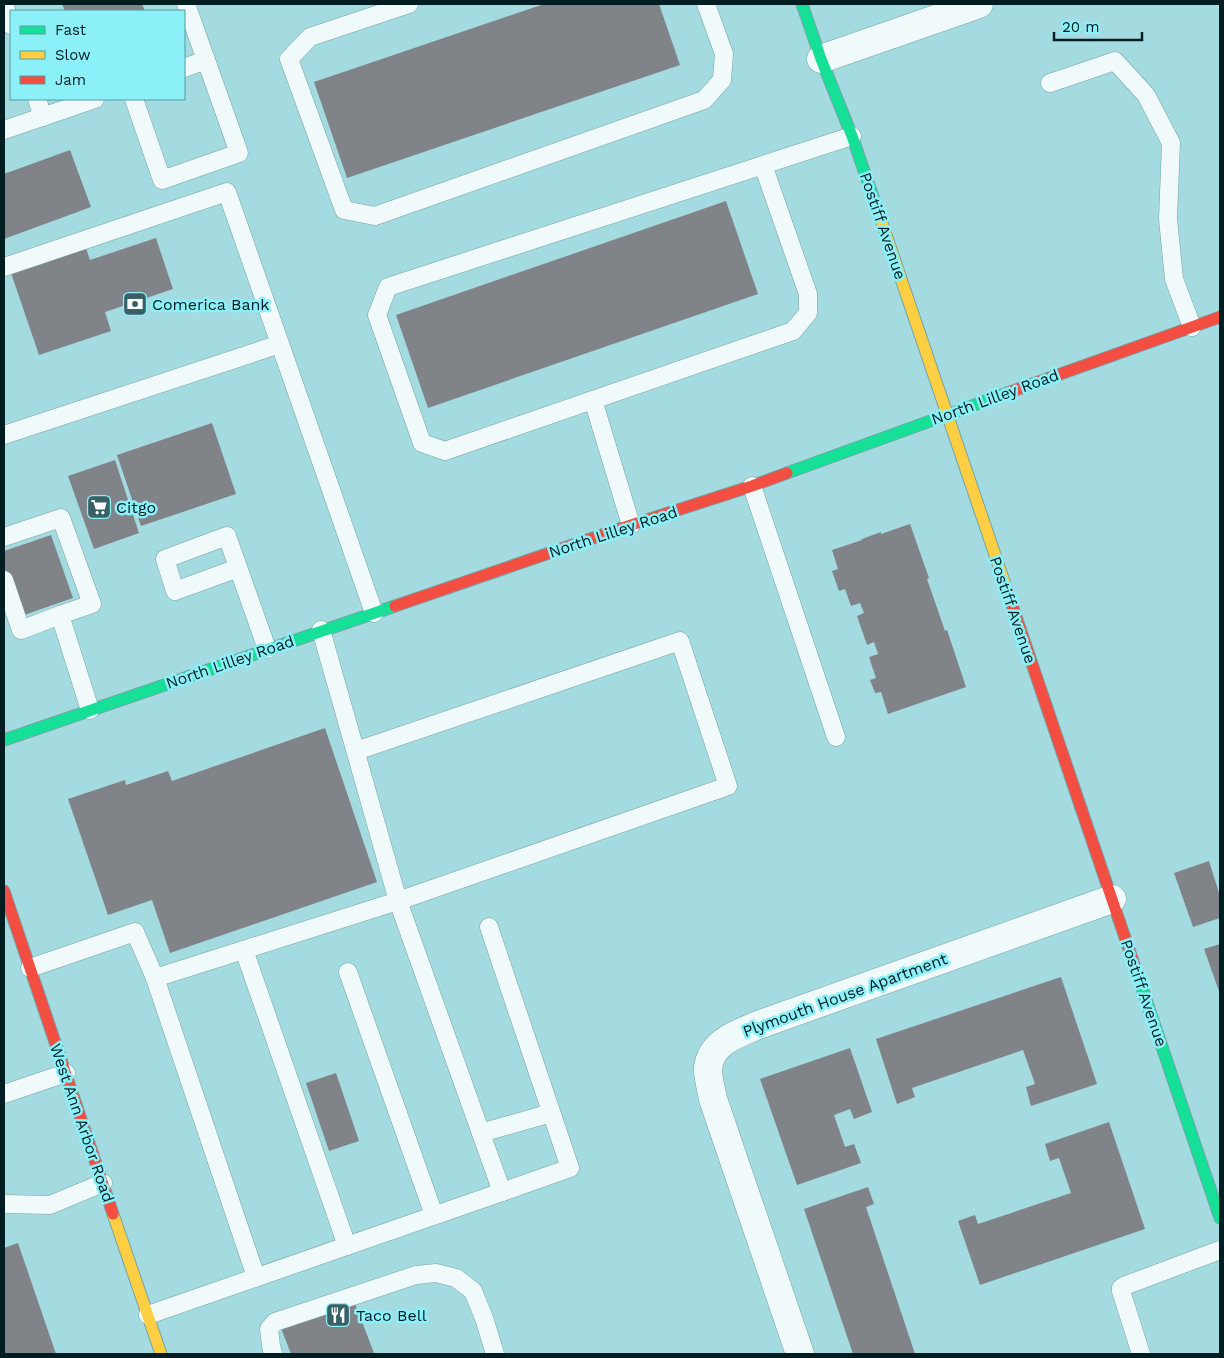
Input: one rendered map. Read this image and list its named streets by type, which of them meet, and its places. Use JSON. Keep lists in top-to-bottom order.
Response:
{
  "streets": {
    "street": [
      "Postiff Avenue",
      "North Lilley Road",
      "Plymouth House Apartment",
      "West Ann Arbor Road"
    ]
  },
  "crossings": [
    ["Postiff Avenue", "North Lilley Road"],
    ["Postiff Avenue", "Plymouth House Apartment"]
  ],
  "places": {
    "bank": ["Comerica Bank"],
    "supermarket": ["Citgo"],
    "restaurant": ["Taco Bell"]
  },
  "legend": ["Fast", "Slow", "Jam"],
  "scale_bar": "20 m"
}
